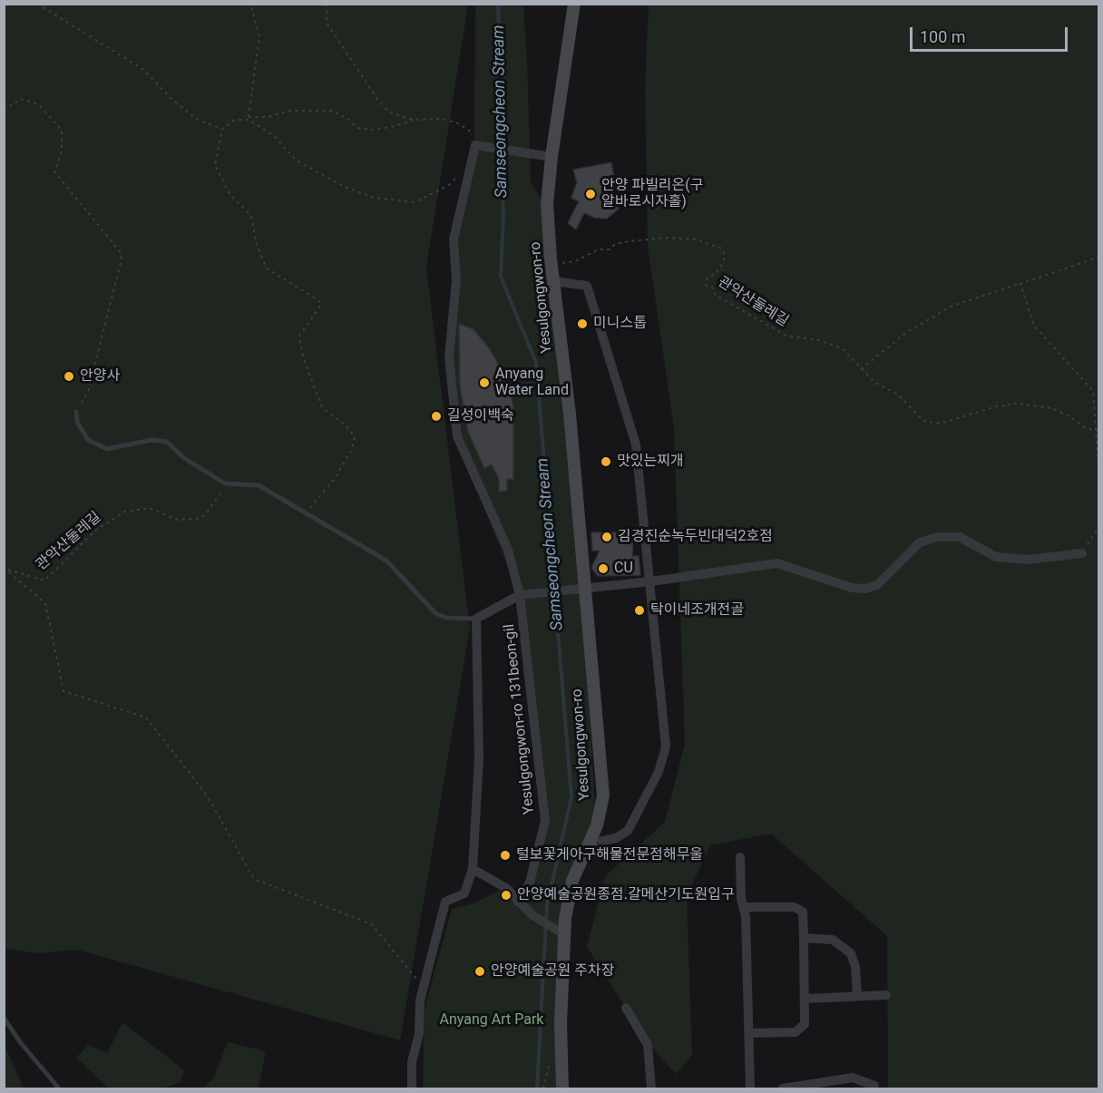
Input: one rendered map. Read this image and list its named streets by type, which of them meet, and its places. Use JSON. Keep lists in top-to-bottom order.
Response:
{
  "streets": {
    "street": ["Yesulgongwon-ro", "Yesulgongwon-ro 131beon-gil"],
    "path": ["관악산둘레길"]
  },
  "crossings": [
    ["Yesulgongwon-ro", "관악산둘레길"]
  ],
  "water": ["Samseongcheon Stream"],
  "parks": ["Anyang Art Park"],
  "places": [
    "안양 파빌리온(구 알바로시자홀)",
    "미니스톱",
    "안양사",
    "Anyang Water Land",
    "길성이백숙",
    "맛있는찌개",
    "김경진순녹두빈대덕2호점",
    "CU",
    "탁이네조개전골",
    "털보꽃게아구해물전문점해무울",
    "안양예술공원종점.갈메산기도원입구",
    "안양예술공원 주차장"
  ],
  "scale_bar": "100 m"
}
